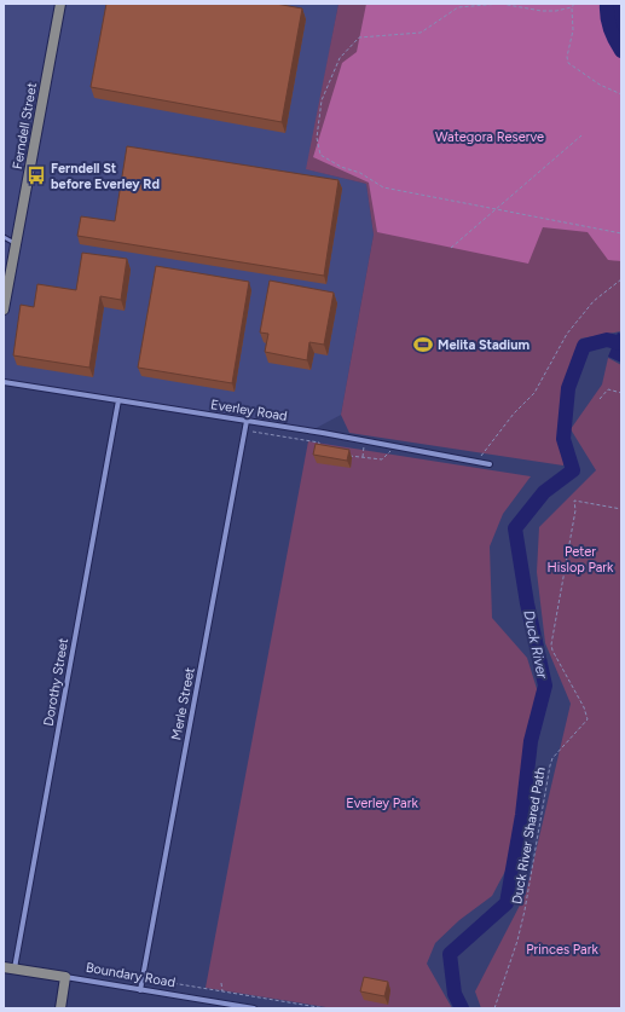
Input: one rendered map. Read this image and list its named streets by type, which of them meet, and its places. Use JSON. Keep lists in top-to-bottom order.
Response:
{
  "streets": {
    "main road": ["Ferndell Street", "Boundary Road"],
    "street": ["Everley Road", "Dorothy Street", "Merle Street"],
    "path": ["Duck River Shared Path"]
  },
  "crossings": [
    ["Everley Road", "Dorothy Street"],
    ["Everley Road", "Merle Street"],
    ["Dorothy Street", "Boundary Road"],
    ["Merle Street", "Boundary Road"]
  ],
  "water": ["Duck River"],
  "parks": [
    "Wategora Reserve",
    "Peter Hislop Park",
    "Everley Park",
    "Princes Park"
  ],
  "places": {
    "bus stop": ["Ferndell St before Everley Rd"],
    "sports": ["Melita Stadium"]
  }
}
